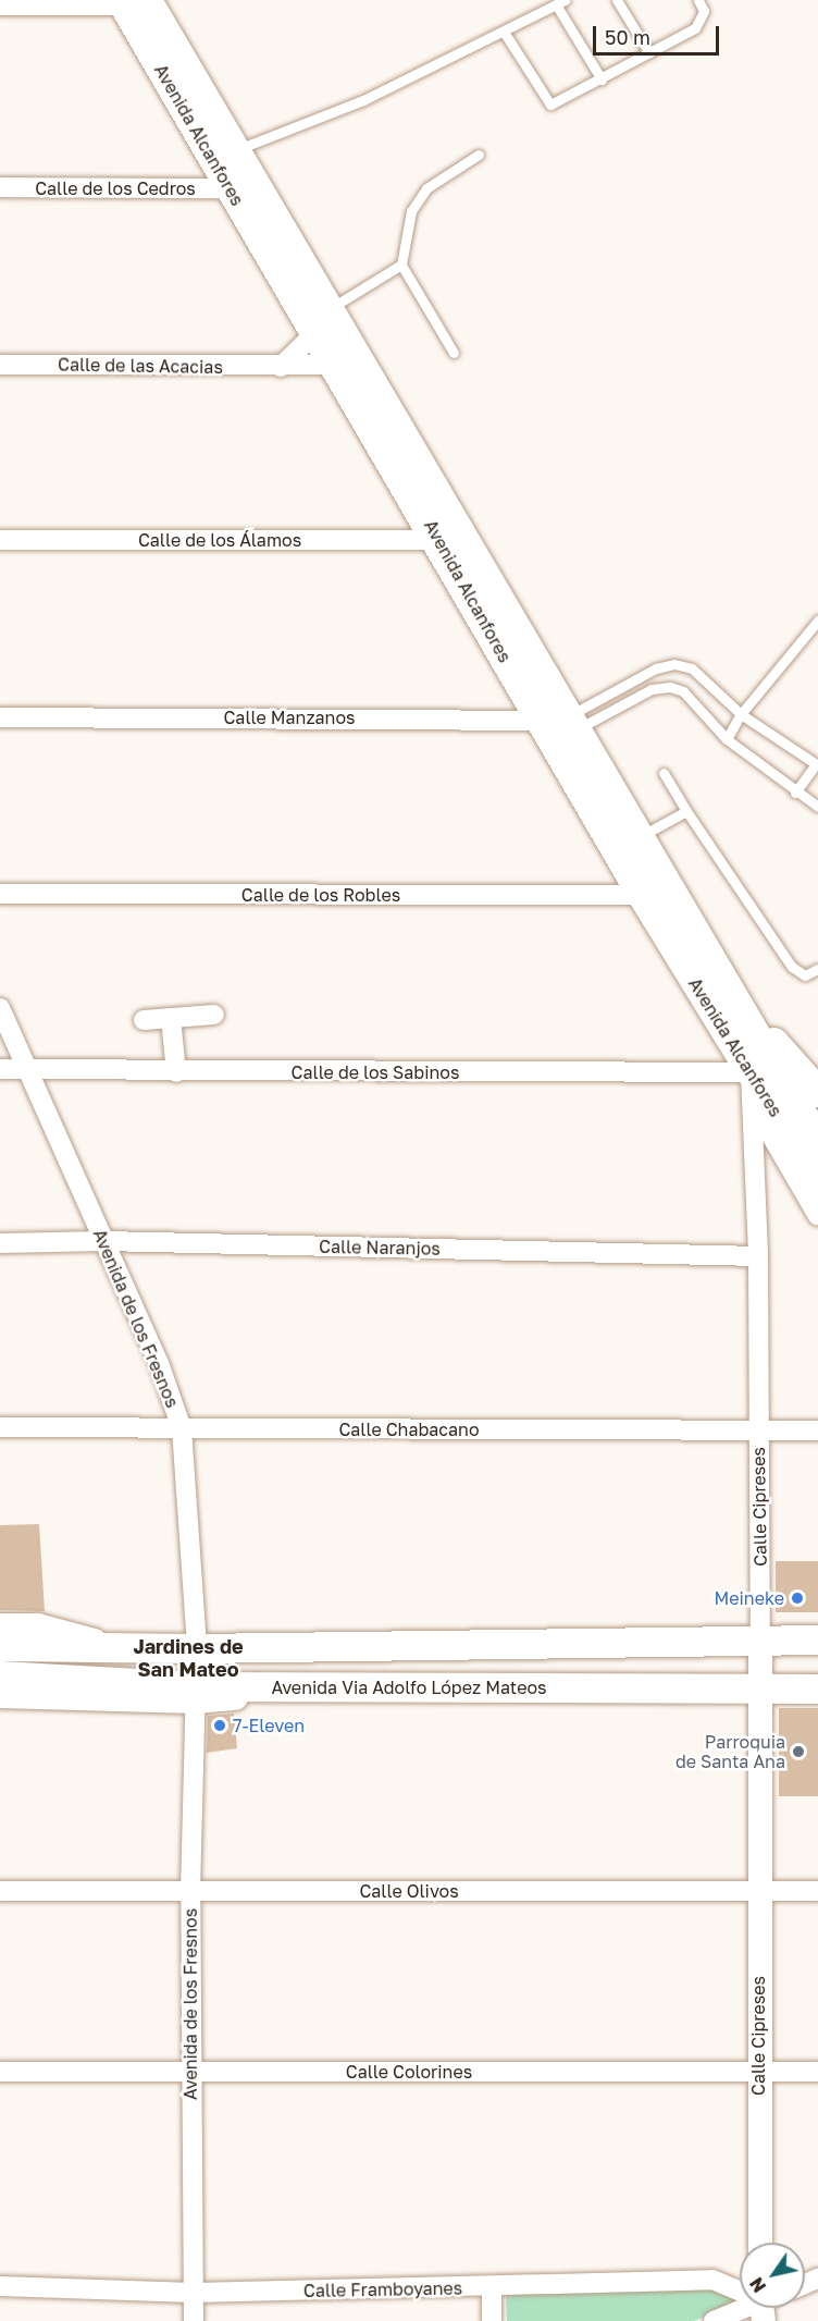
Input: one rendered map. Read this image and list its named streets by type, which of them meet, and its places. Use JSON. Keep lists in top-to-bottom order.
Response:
{
  "streets": {
    "main road": ["Avenida Alcanfores", "Avenida Via Adolfo López Mateos"],
    "street": [
      "Calle de los Cedros",
      "Calle de las Acacias",
      "Calle de los Álamos",
      "Calle Manzanos",
      "Calle de los Robles",
      "Calle de los Sabinos",
      "Calle Naranjos",
      "Avenida de los Fresnos",
      "Calle Chabacano",
      "Calle Cipreses",
      "Calle Olivos",
      "Calle Colorines",
      "Calle Framboyanes"
    ]
  },
  "crossings": [
    ["Avenida Alcanfores", "Calle de los Cedros"],
    ["Avenida Alcanfores", "Calle de las Acacias"],
    ["Avenida Alcanfores", "Calle de los Álamos"],
    ["Avenida Alcanfores", "Calle Manzanos"],
    ["Avenida Alcanfores", "Calle de los Robles"],
    ["Avenida Alcanfores", "Calle de los Sabinos"],
    ["Avenida Alcanfores", "Calle Cipreses"],
    ["Calle de los Sabinos", "Avenida de los Fresnos"],
    ["Calle de los Sabinos", "Calle Cipreses"],
    ["Calle Naranjos", "Avenida de los Fresnos"],
    ["Calle Naranjos", "Calle Cipreses"],
    ["Avenida de los Fresnos", "Calle Chabacano"],
    ["Avenida de los Fresnos", "Avenida Via Adolfo López Mateos"],
    ["Avenida de los Fresnos", "Calle Olivos"],
    ["Avenida de los Fresnos", "Calle Colorines"],
    ["Avenida de los Fresnos", "Calle Framboyanes"],
    ["Calle Chabacano", "Calle Cipreses"],
    ["Calle Cipreses", "Avenida Via Adolfo López Mateos"],
    ["Calle Cipreses", "Calle Olivos"],
    ["Calle Cipreses", "Calle Colorines"]
  ],
  "districts": ["Jardines de San Mateo"],
  "places": ["Meineke", "7-Eleven", "Parroquia de Santa Ana"],
  "scale_bar": "50 m",
  "north": "bottom left"
}
